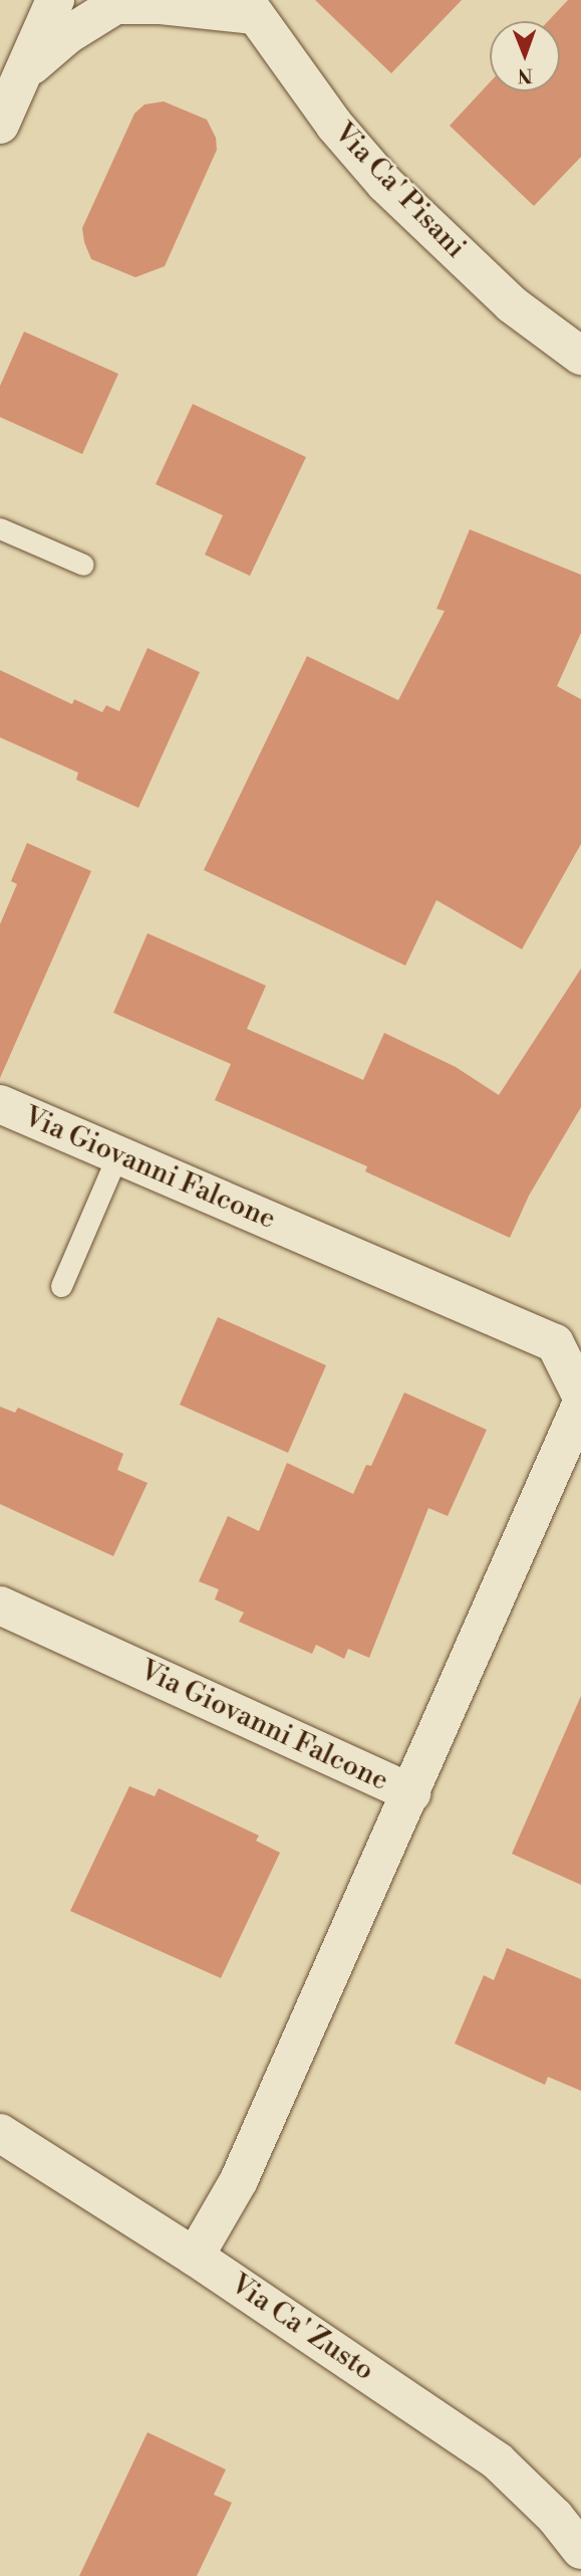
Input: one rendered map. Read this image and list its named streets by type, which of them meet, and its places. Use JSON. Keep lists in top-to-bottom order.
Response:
{
  "streets": {
    "street": ["Via Ca' Pisani", "Via Giovanni Falcone", "Via Ca' Zusto"]
  },
  "north": "bottom"
}
